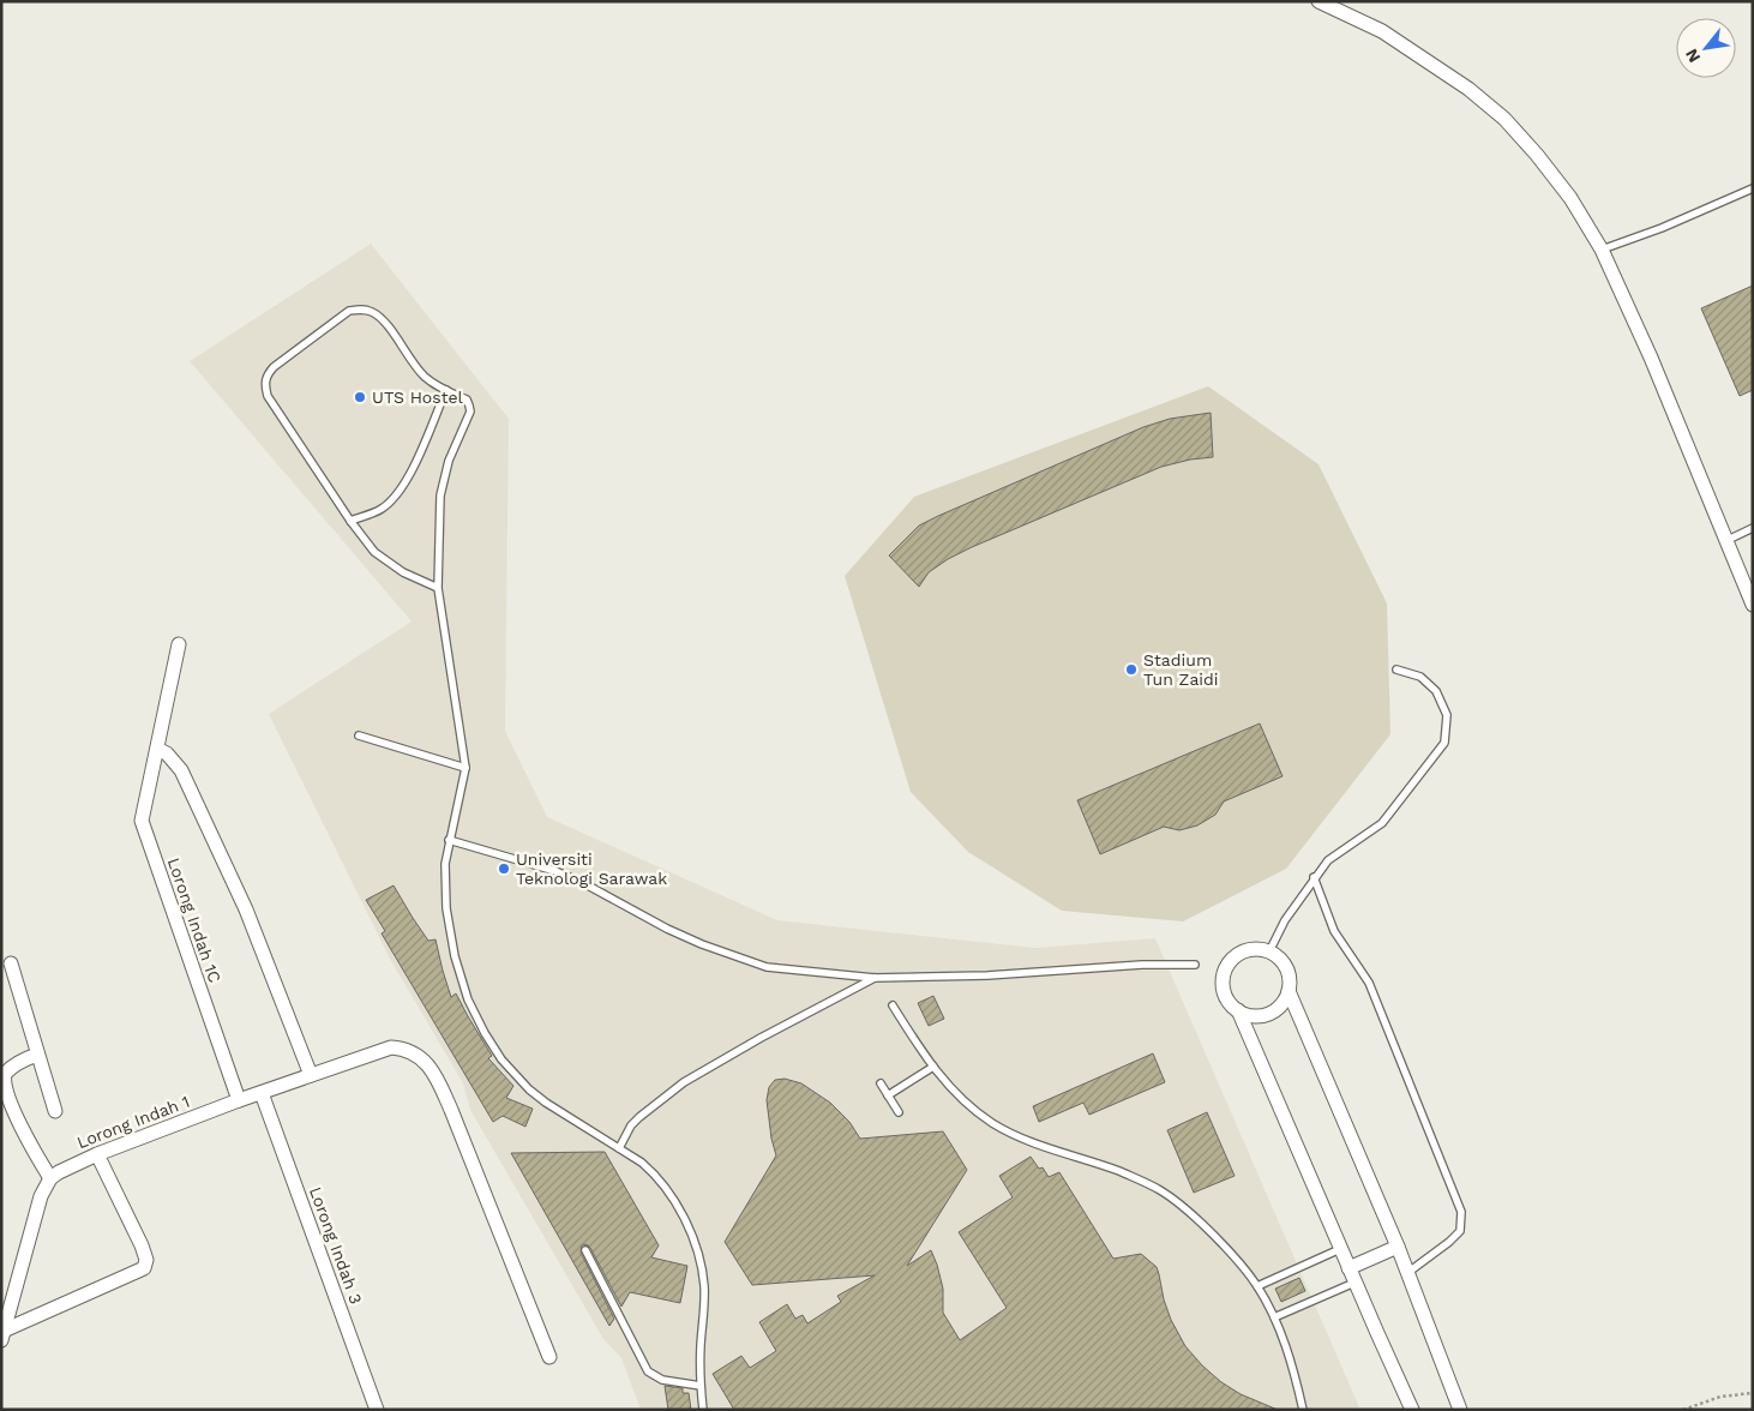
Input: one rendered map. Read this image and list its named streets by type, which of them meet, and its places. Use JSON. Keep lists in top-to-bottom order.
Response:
{
  "streets": {
    "street": ["Lorong Indah 1C", "Lorong Indah 1", "Lorong Indah 3"]
  },
  "crossings": [
    ["Lorong Indah 1C", "Lorong Indah 1"],
    ["Lorong Indah 1", "Lorong Indah 3"]
  ],
  "places": ["UTS Hostel", "Stadium Tun Zaidi", "Universiti Teknologi Sarawak"],
  "north": "bottom left"
}
